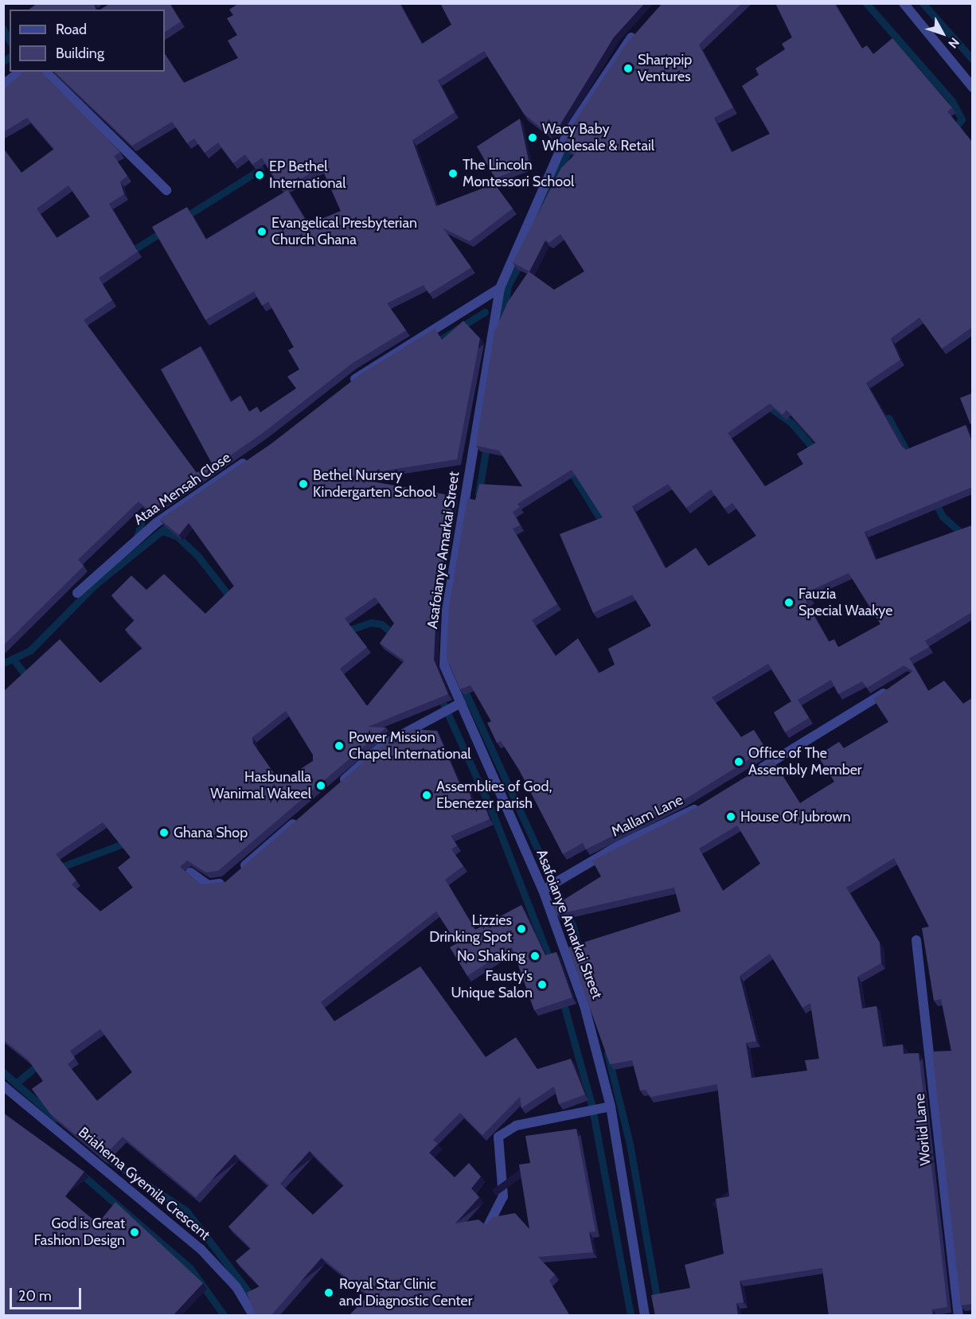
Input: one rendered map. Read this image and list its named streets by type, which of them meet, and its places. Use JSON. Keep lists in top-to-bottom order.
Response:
{
  "streets": {
    "street": [
      "Ataa Mensah Close",
      "Asafoianye Amarkai Street",
      "Mallam Lane",
      "Worlid Lane",
      "Briahema Gyemila Crescent"
    ]
  },
  "crossings": [
    ["Asafoianye Amarkai Street", "Mallam Lane"]
  ],
  "places": [
    "Sharppip Ventures",
    "Wacy Baby Wholesale & Retail",
    "The Lincoln Montessori School",
    "EP Bethel International",
    "Evangelical Presbyterian Church Ghana",
    "Bethel Nursery Kindergarten School",
    "Fauzia Special Waakye",
    "Power Mission Chapel International",
    "Office of The Assembly Member",
    "Hasbunalla Wanimal Wakeel",
    "Assemblies of God, Ebenezer parish",
    "House Of Jubrown",
    "Ghana Shop",
    "Lizzies Drinking Spot",
    "No Shaking",
    "Fausty's Unique Salon",
    "God is Great Fashion Design",
    "Royal Star Clinic and Diagnostic Center"
  ],
  "legend": ["Road", "Building"],
  "scale_bar": "20 m",
  "north": "bottom right"
}
